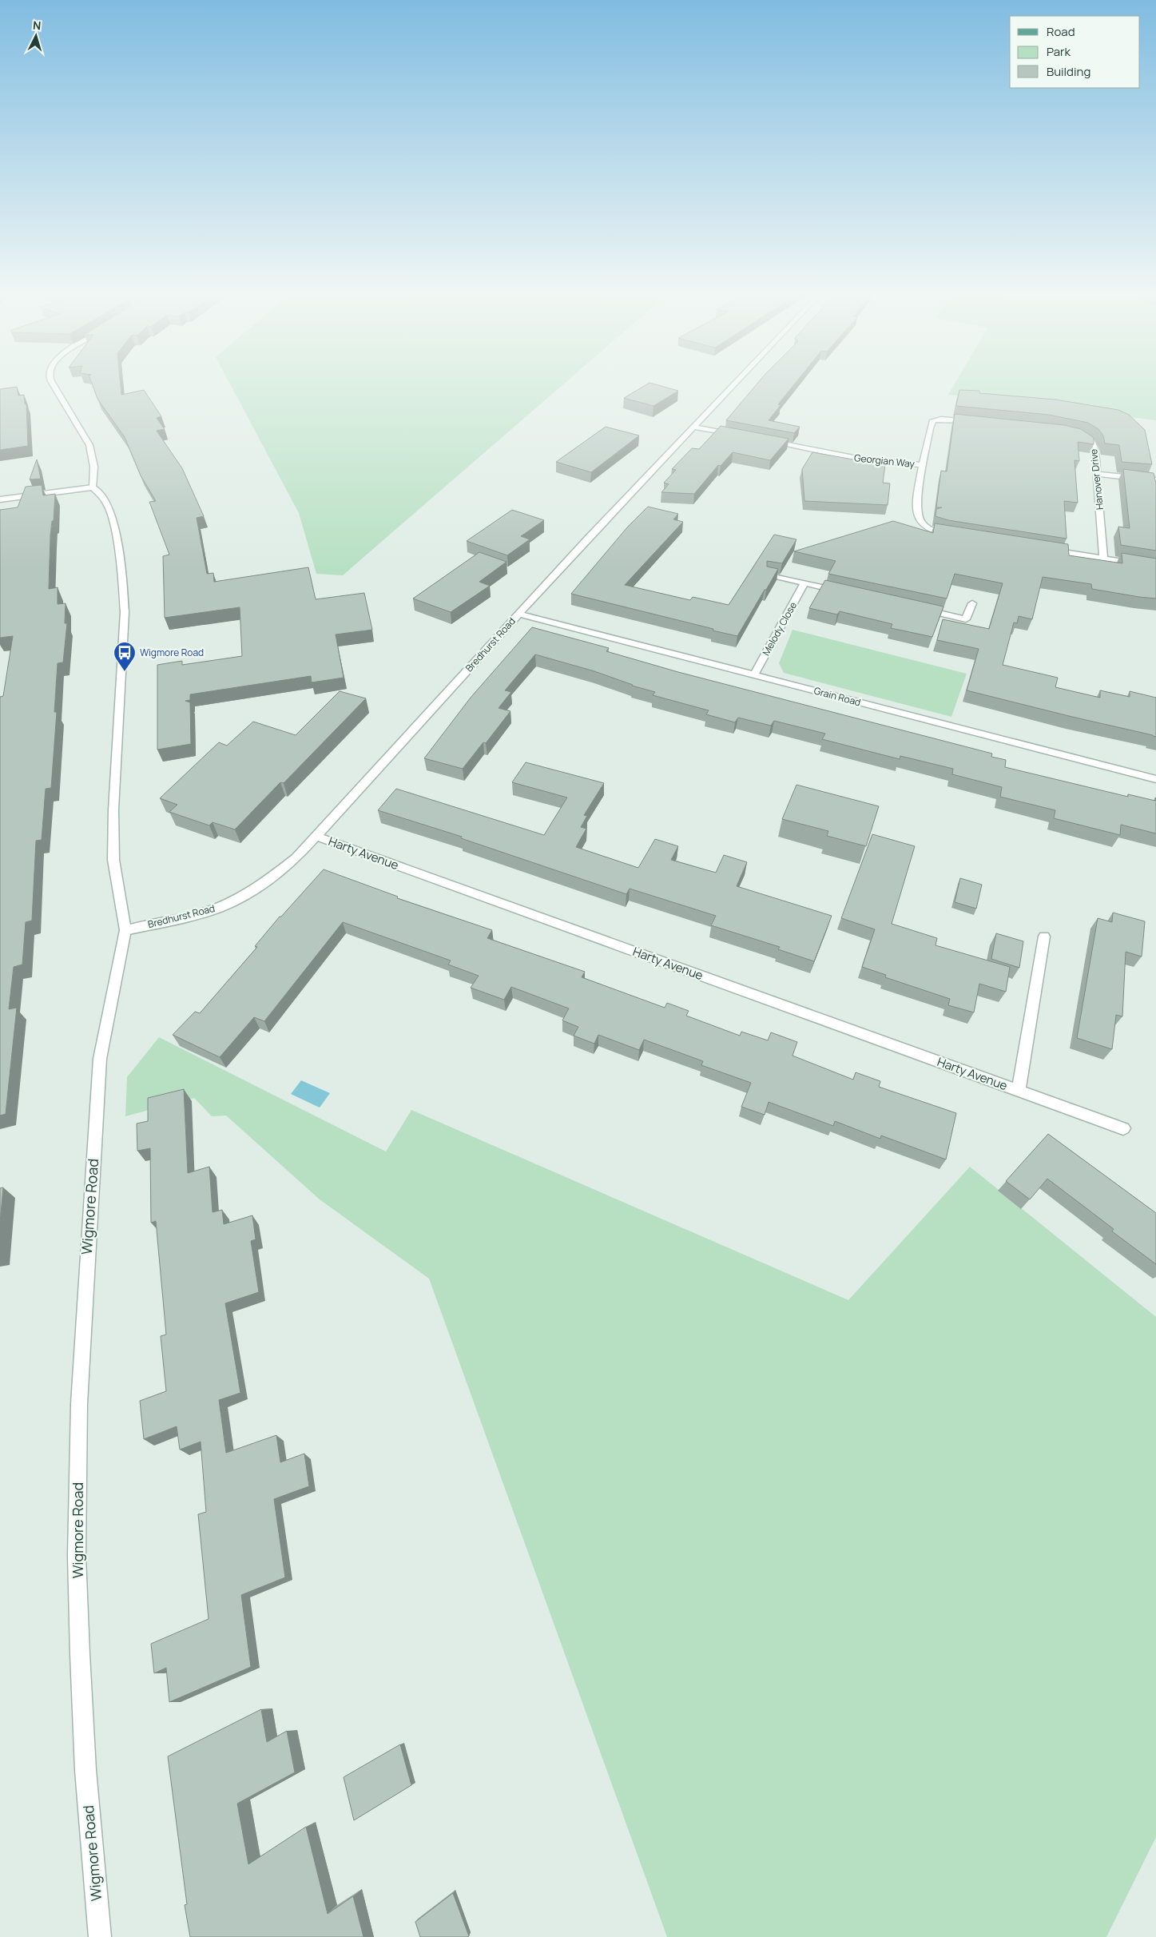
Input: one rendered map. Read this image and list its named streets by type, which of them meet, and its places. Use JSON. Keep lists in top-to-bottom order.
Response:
{
  "streets": {
    "street": [
      "Georgian Way",
      "Hanover Drive",
      "Melody Close",
      "Bredhurst Road",
      "Grain Road",
      "Harty Avenue",
      "Wigmore Road"
    ]
  },
  "crossings": [
    ["Melody Close", "Grain Road"],
    ["Bredhurst Road", "Grain Road"],
    ["Bredhurst Road", "Harty Avenue"],
    ["Bredhurst Road", "Wigmore Road"]
  ],
  "places": {
    "bus stop": ["Wigmore Road"]
  },
  "legend": ["Road", "Park", "Building"],
  "north": "top"
}
